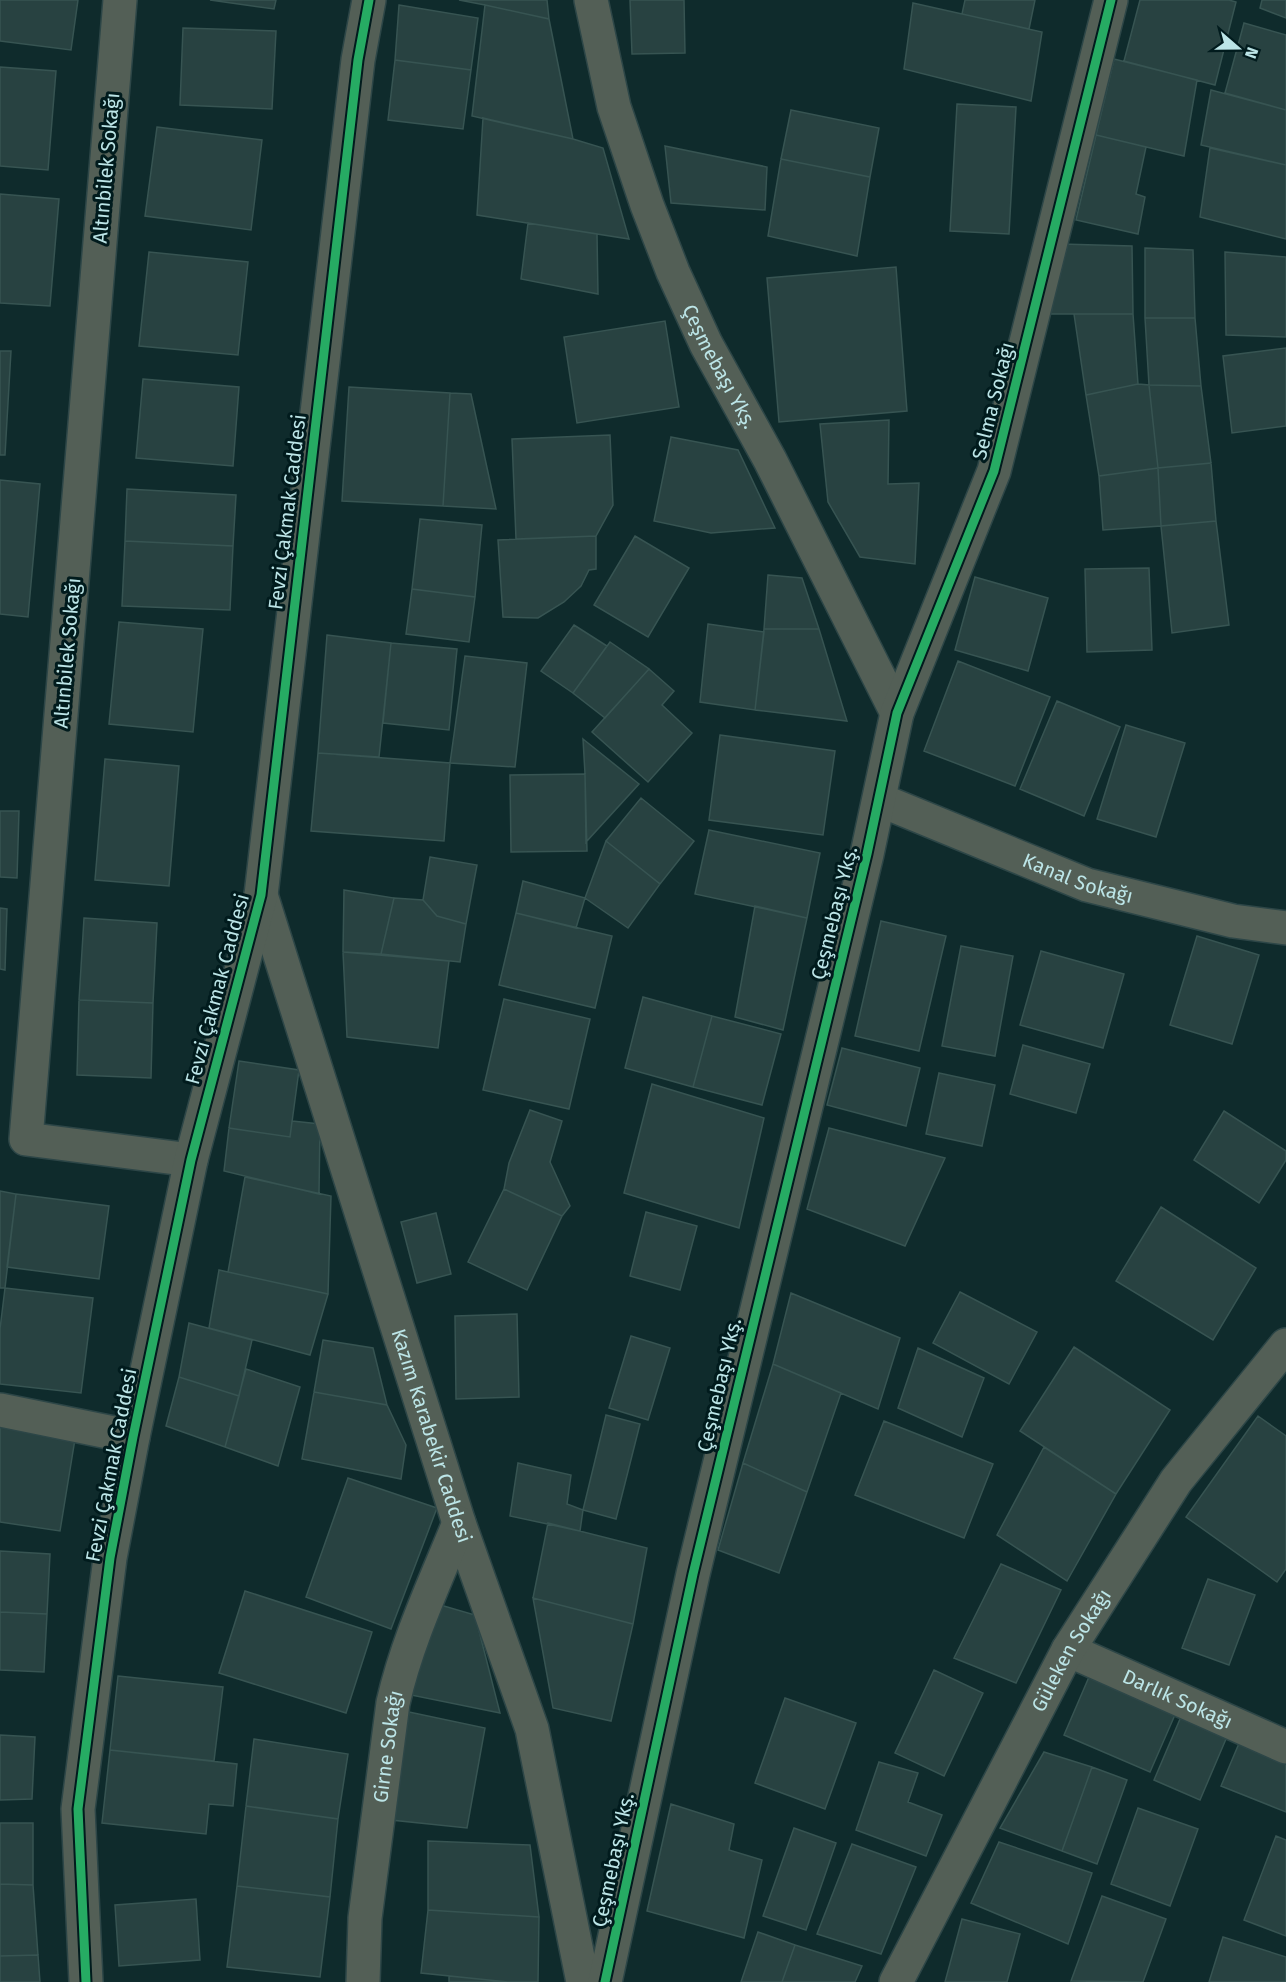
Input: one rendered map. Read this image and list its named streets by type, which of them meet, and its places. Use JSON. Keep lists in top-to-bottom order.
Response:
{
  "streets": {
    "street": [
      "Altınbilek Sokağı",
      "Çeşmebaşı Ykş.",
      "Selma Sokağı",
      "Fevzi Çakmak Caddesi",
      "Kanal Sokağı",
      "Kazım Karabekir Caddesi",
      "Güleken Sokağı",
      "Darlık Sokağı",
      "Girne Sokağı"
    ]
  },
  "crossings": [
    ["Altınbilek Sokağı", "Fevzi Çakmak Caddesi"],
    ["Çeşmebaşı Ykş.", "Selma Sokağı"],
    ["Çeşmebaşı Ykş.", "Kanal Sokağı"],
    ["Selma Sokağı", "Kanal Sokağı"],
    ["Fevzi Çakmak Caddesi", "Kazım Karabekir Caddesi"],
    ["Kazım Karabekir Caddesi", "Girne Sokağı"],
    ["Güleken Sokağı", "Darlık Sokağı"]
  ],
  "north": "right"
}
